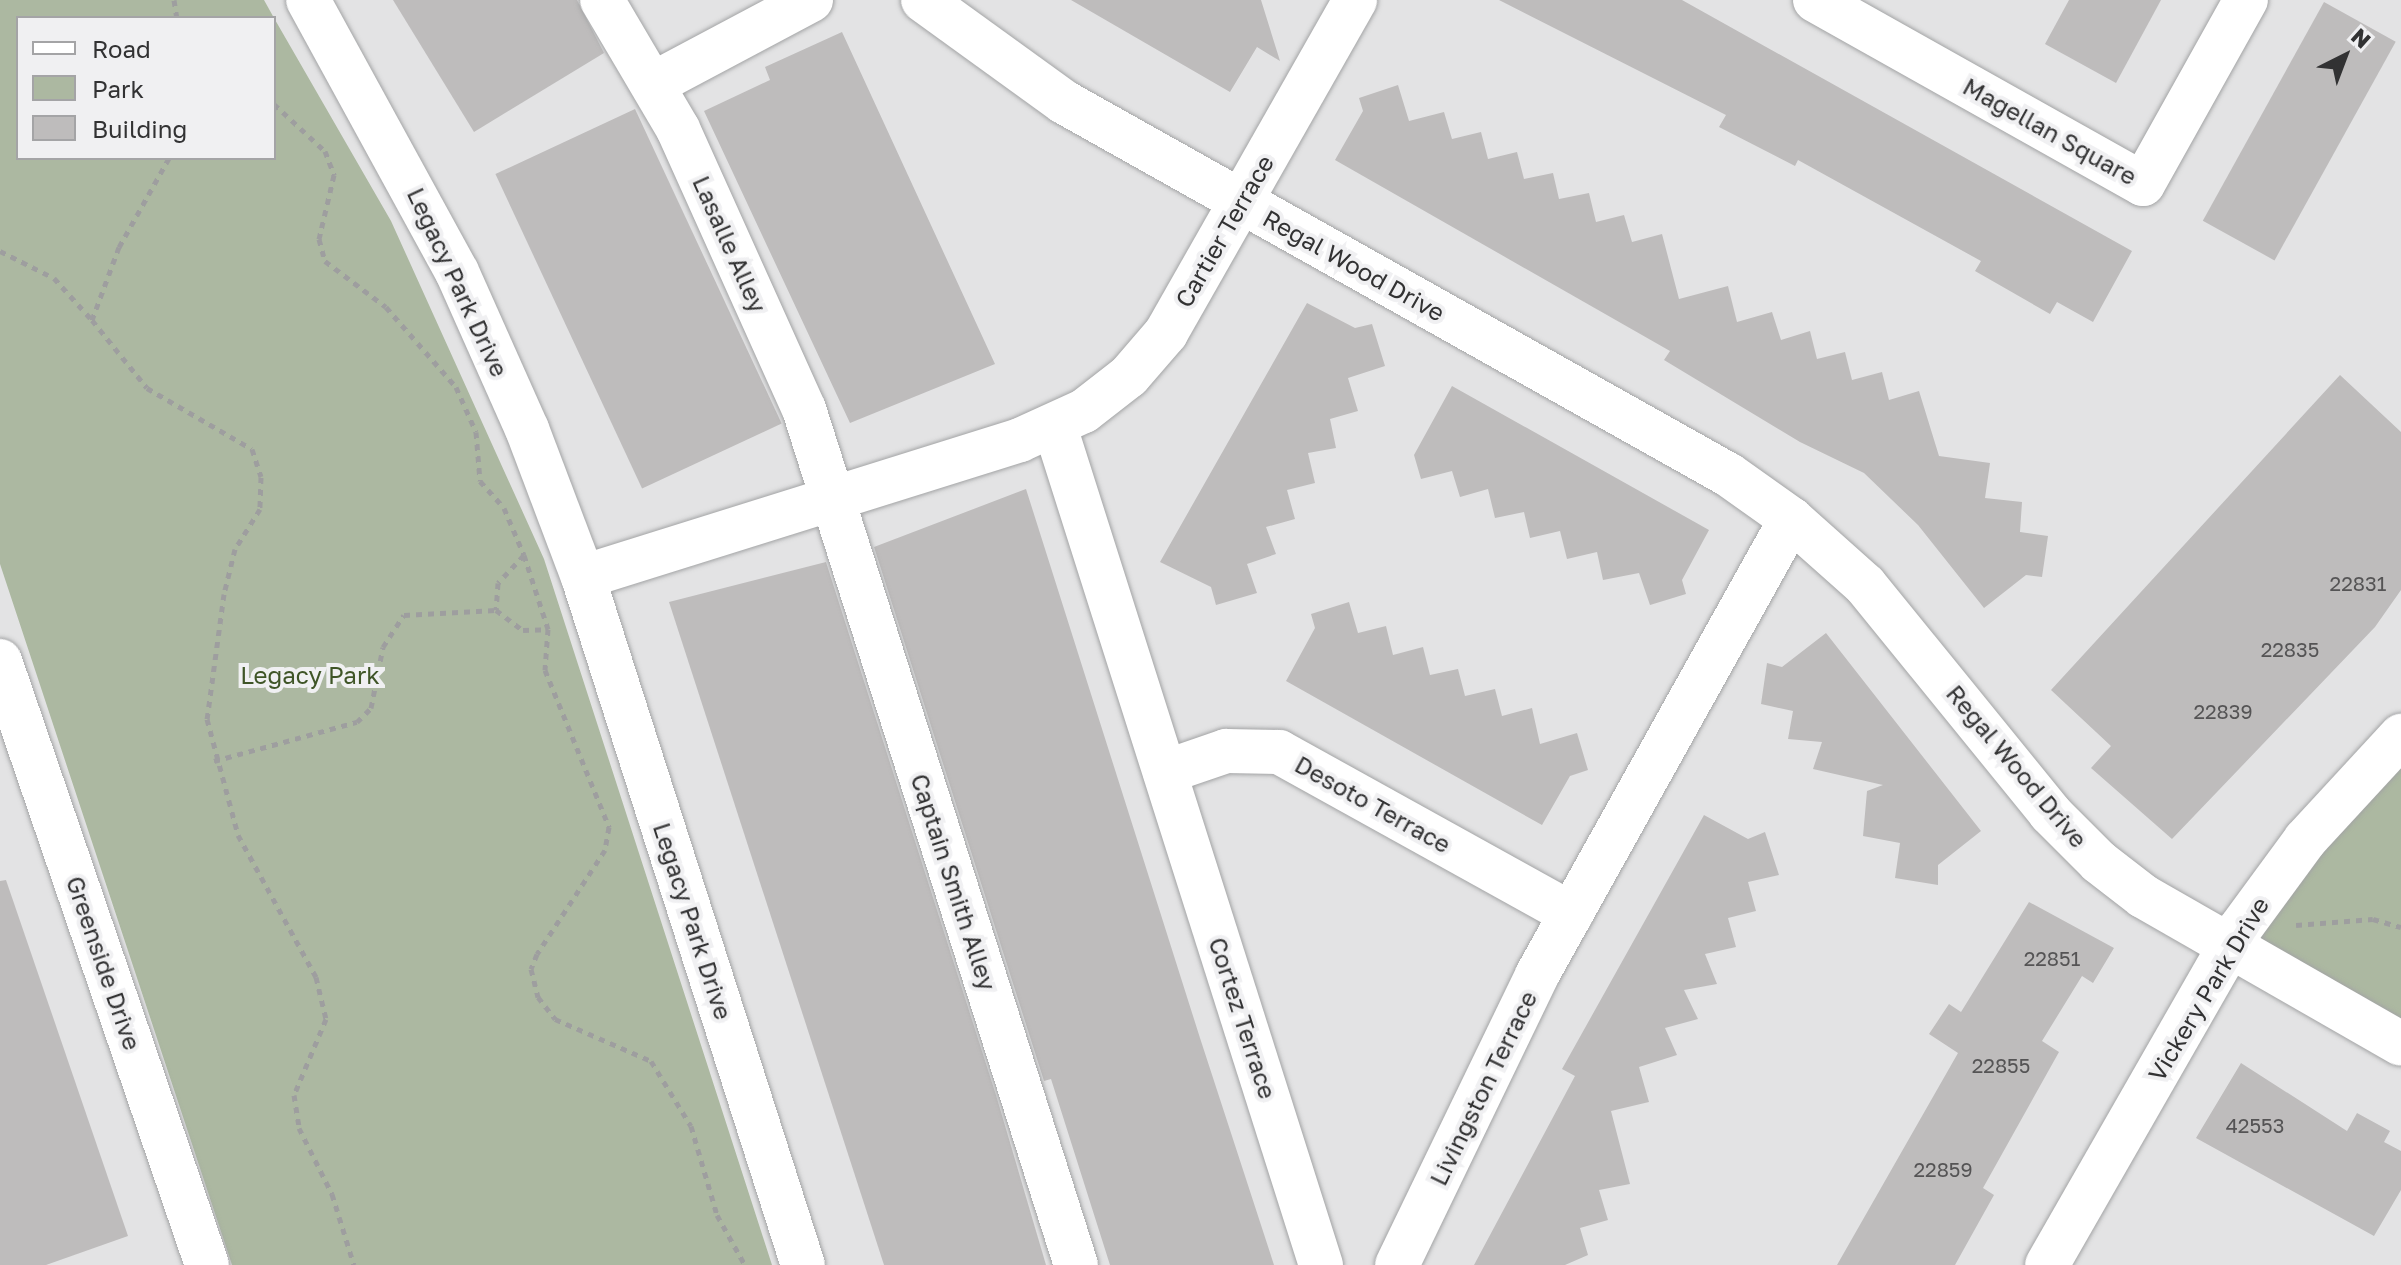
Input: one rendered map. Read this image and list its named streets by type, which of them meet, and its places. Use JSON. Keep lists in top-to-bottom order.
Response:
{
  "streets": {
    "street": [
      "Magellan Square",
      "Cartier Terrace",
      "Lasalle Alley",
      "Regal Wood Drive",
      "Legacy Park Drive",
      "Desoto Terrace",
      "Captain Smith Alley",
      "Greenside Drive",
      "Vickery Park Drive",
      "Cortez Terrace",
      "Livingston Terrace"
    ]
  },
  "crossings": [
    ["Cartier Terrace", "Lasalle Alley"],
    ["Cartier Terrace", "Regal Wood Drive"],
    ["Cartier Terrace", "Captain Smith Alley"],
    ["Lasalle Alley", "Captain Smith Alley"],
    ["Regal Wood Drive", "Vickery Park Drive"],
    ["Desoto Terrace", "Cortez Terrace"],
    ["Desoto Terrace", "Livingston Terrace"]
  ],
  "parks": ["Legacy Park"],
  "house_numbers": [
    "22831",
    "22835",
    "22839",
    "22851",
    "22855",
    "42553",
    "22859"
  ],
  "legend": ["Road", "Park", "Building"],
  "north": "top right"
}
